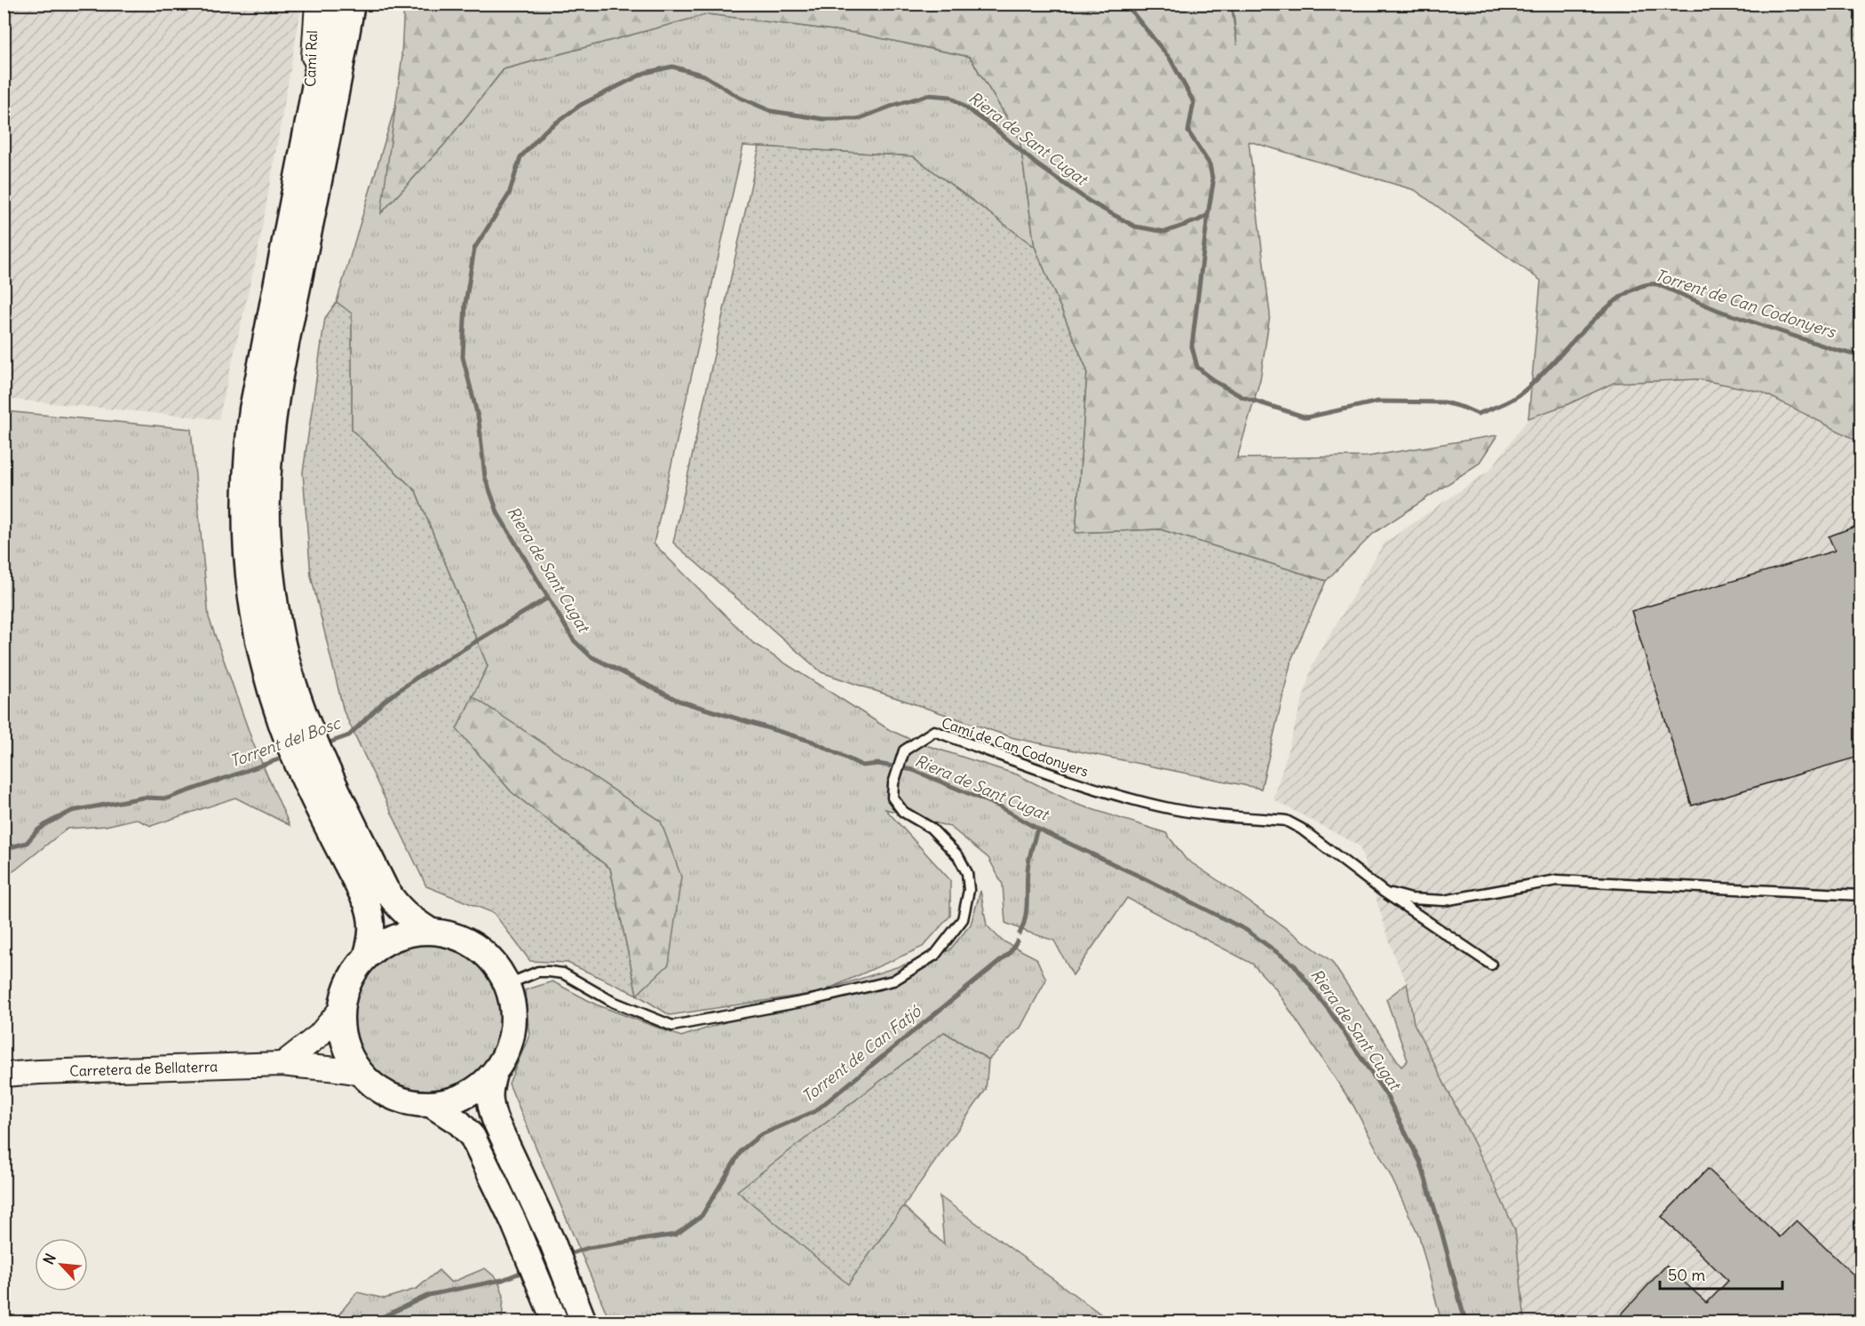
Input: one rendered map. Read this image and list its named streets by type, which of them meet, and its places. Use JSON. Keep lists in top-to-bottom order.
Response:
{
  "streets": {
    "street": ["Camí Ral", "Carretera de Bellaterra"],
    "lane": ["Camí de Can Codonyers"]
  },
  "crossings": [
    ["Camí de Can Codonyers", "Carretera de Bellaterra"]
  ],
  "water": [
    "Riera de Sant Cugat",
    "Torrent de Can Codonyers",
    "Torrent del Bosc",
    "Torrent de Can Fatjó"
  ],
  "scale_bar": "50 m",
  "north": "top left"
}
